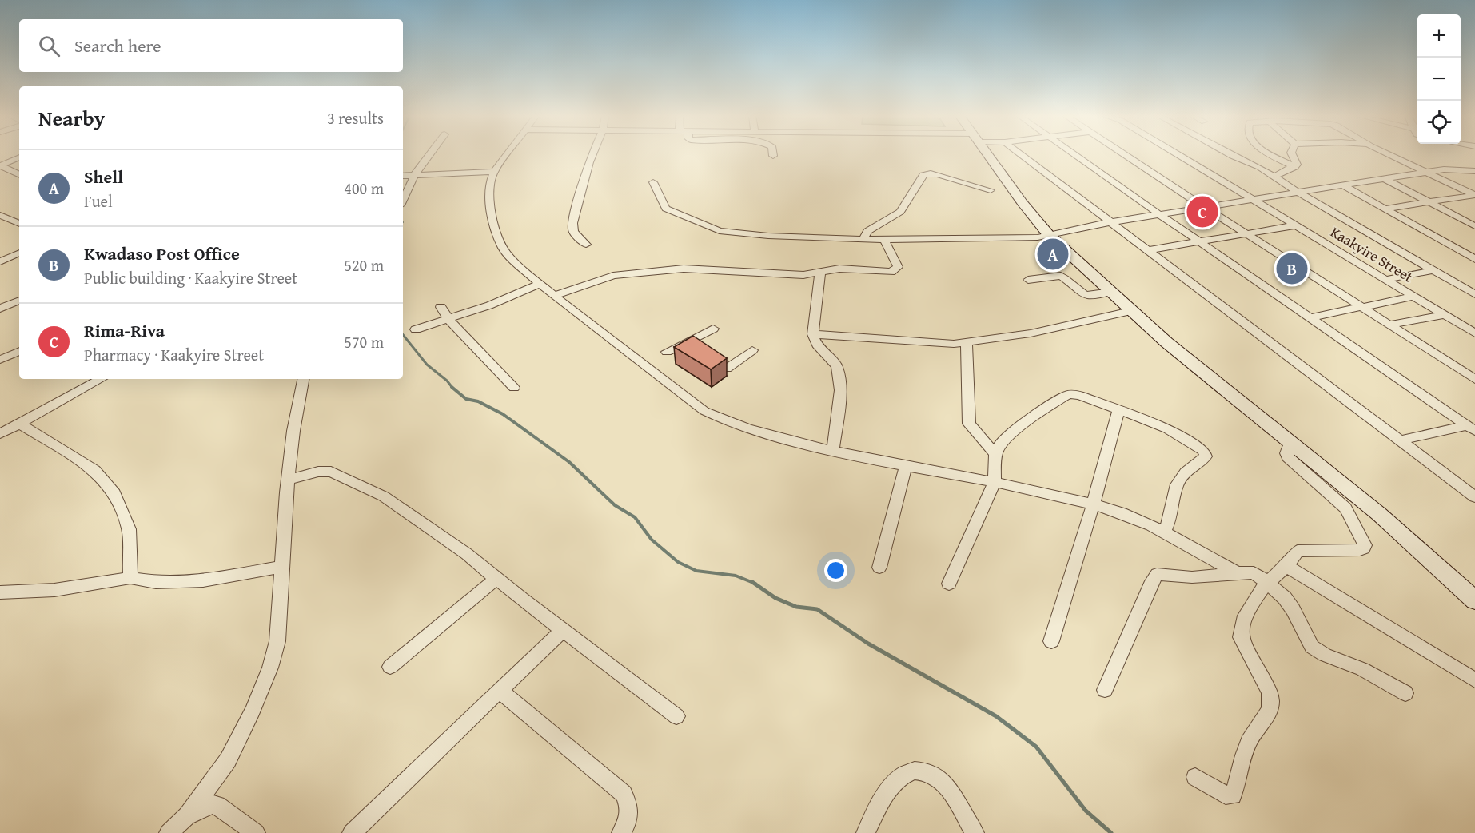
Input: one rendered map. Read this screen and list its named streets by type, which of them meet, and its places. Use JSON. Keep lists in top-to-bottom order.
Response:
{
  "streets": {
    "street": ["Kaakyire Street"]
  },
  "page": {
    "map_buttons": ["+", "−"],
    "search": "Search here",
    "heading": ["Nearby", "3 results"],
    "list": [
      {
        "mark": "A",
        "name": "Shell",
        "note": "Fuel",
        "value": "400 m"
      },
      {
        "mark": "B",
        "name": "Kwadaso Post Office",
        "note": "Public building · Kaakyire Street",
        "value": "520 m"
      },
      {
        "mark": "C",
        "name": "Rima-Riva",
        "note": "Pharmacy · Kaakyire Street",
        "value": "570 m"
      }
    ],
    "pins": ["C", "A", "B"]
  }
}
